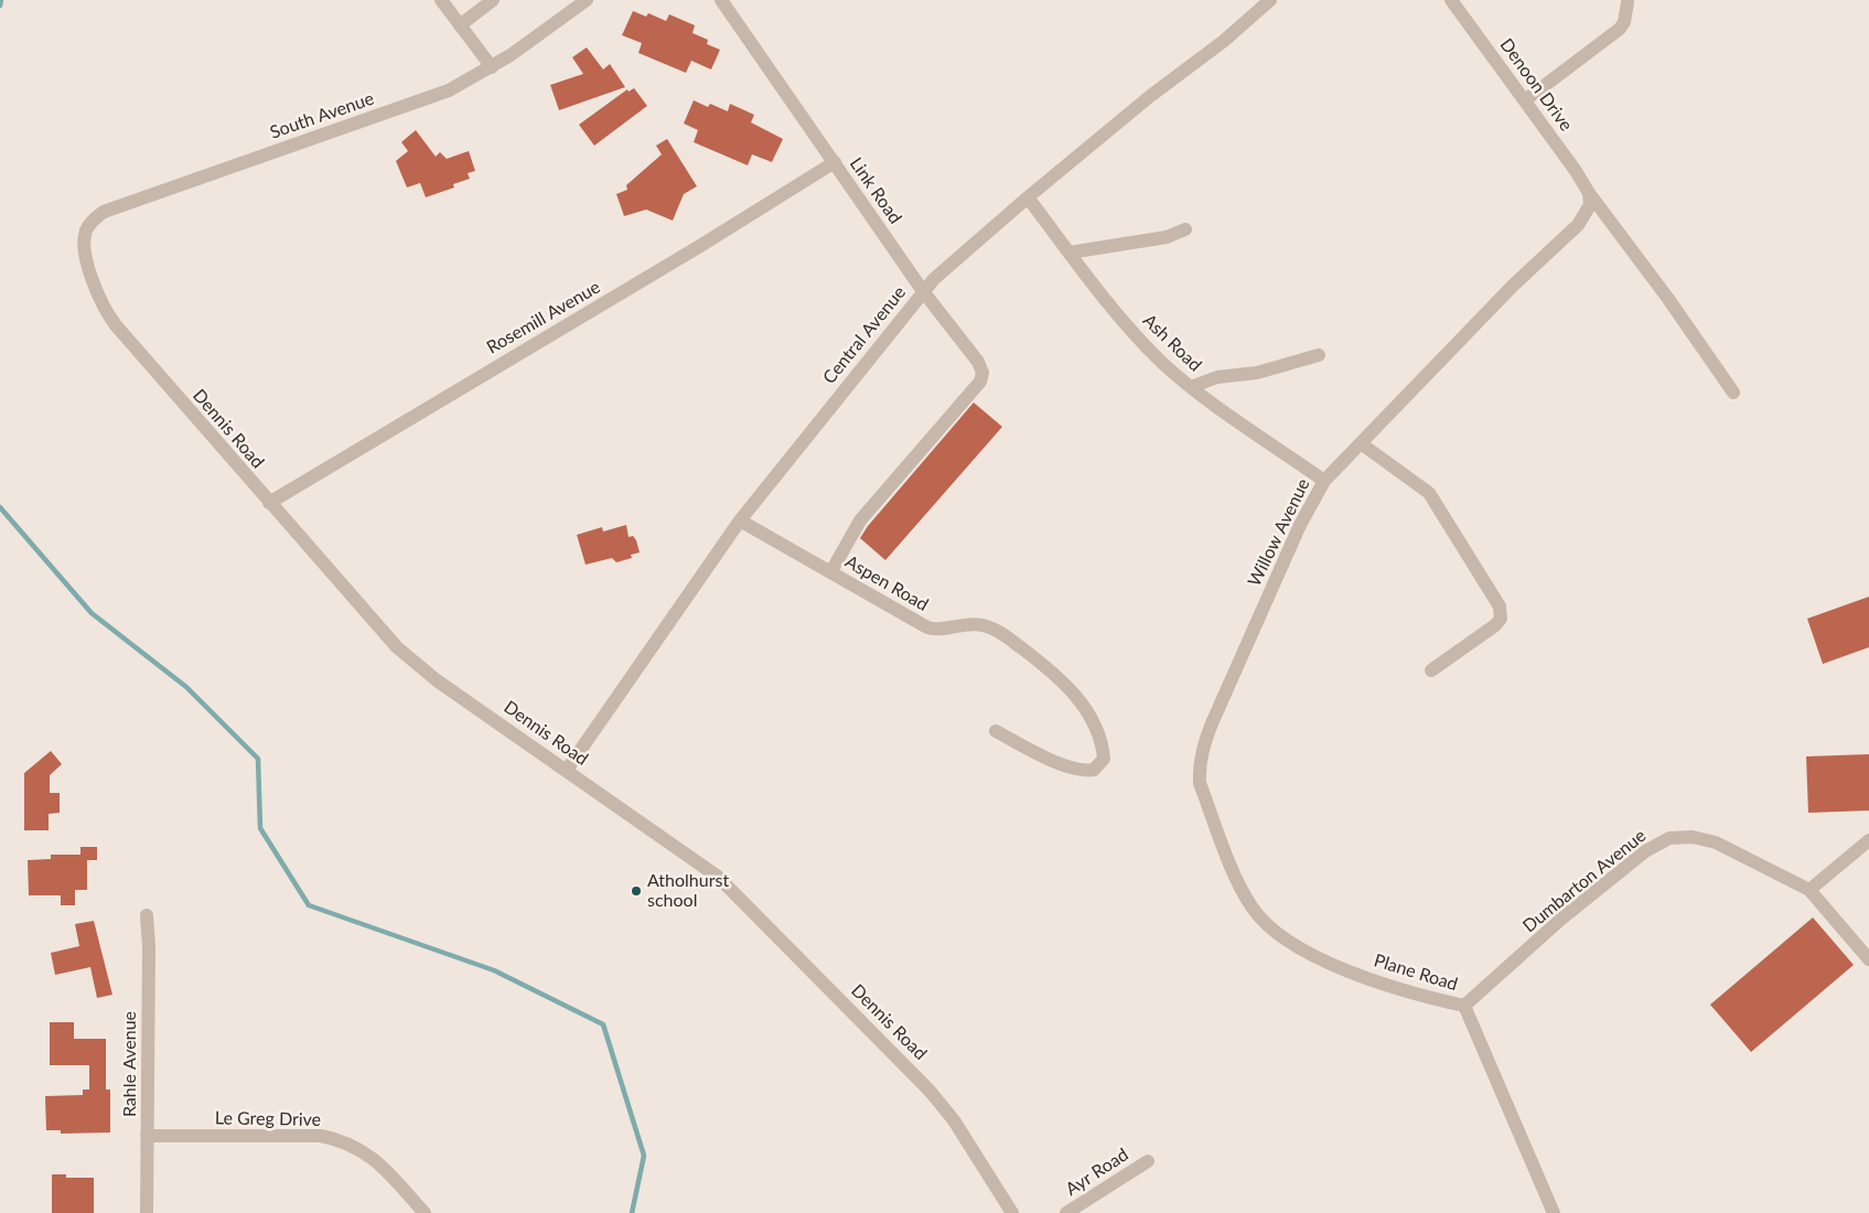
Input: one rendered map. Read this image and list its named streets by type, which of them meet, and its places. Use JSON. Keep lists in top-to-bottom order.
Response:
{
  "streets": {
    "street": [
      "Denoon Drive",
      "South Avenue",
      "Link Road",
      "Rosemill Avenue",
      "Central Avenue",
      "Ash Road",
      "Dennis Road",
      "Willow Avenue",
      "Aspen Road",
      "Dumbarton Avenue",
      "Plane Road",
      "Rahle Avenue",
      "Le Greg Drive",
      "Ayr Road"
    ]
  },
  "crossings": [
    ["Denoon Drive", "Willow Avenue"],
    ["South Avenue", "Dennis Road"],
    ["Link Road", "Rosemill Avenue"],
    ["Link Road", "Central Avenue"],
    ["Link Road", "Aspen Road"],
    ["Rosemill Avenue", "Dennis Road"],
    ["Central Avenue", "Ash Road"],
    ["Central Avenue", "Dennis Road"],
    ["Central Avenue", "Aspen Road"],
    ["Ash Road", "Willow Avenue"],
    ["Willow Avenue", "Plane Road"],
    ["Dumbarton Avenue", "Plane Road"],
    ["Rahle Avenue", "Le Greg Drive"]
  ],
  "places": ["Atholhurst school"]
}
